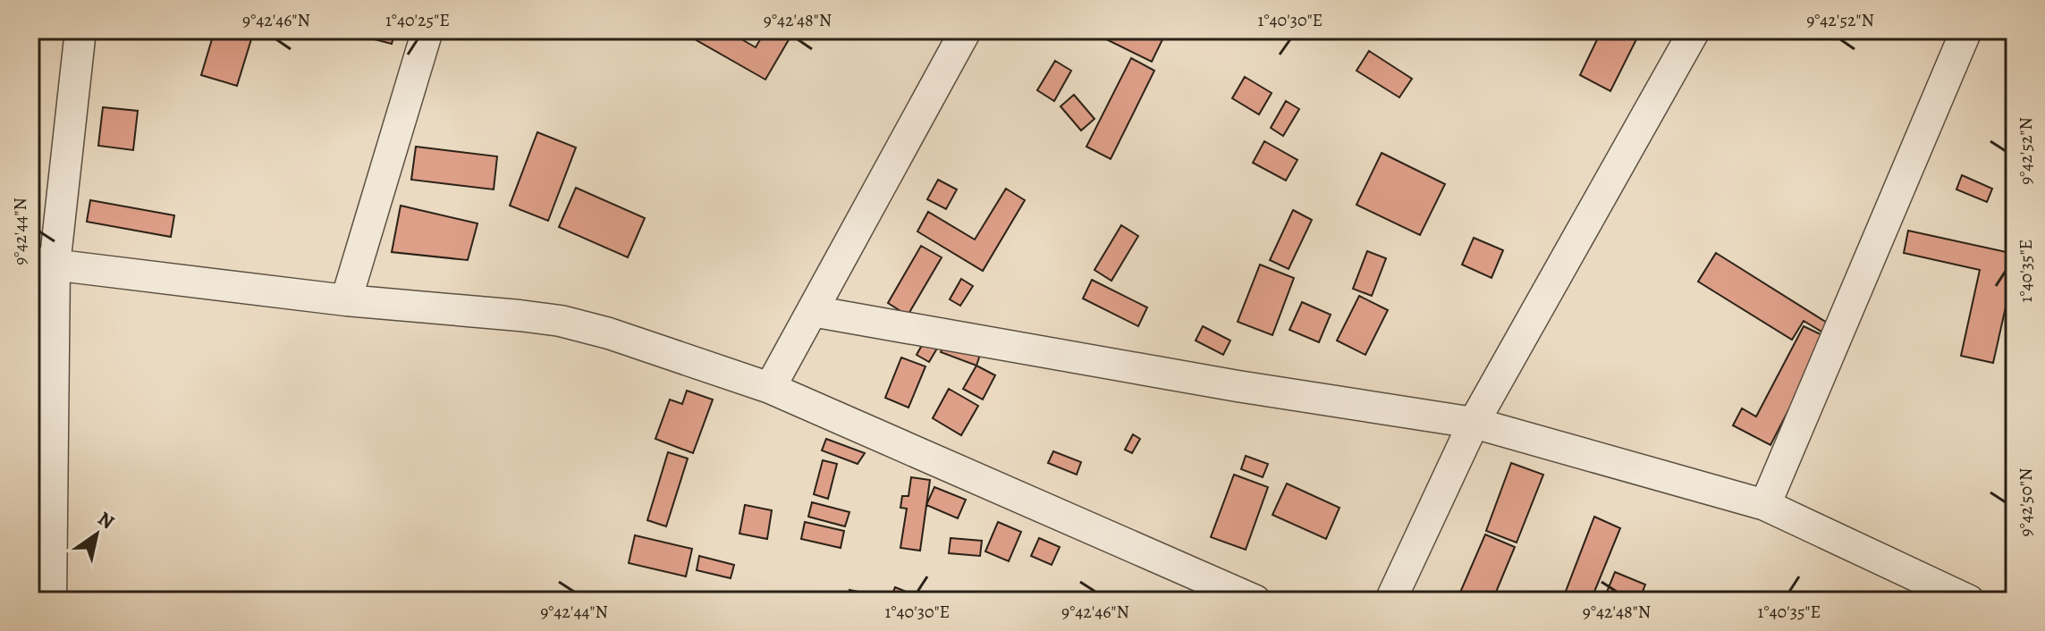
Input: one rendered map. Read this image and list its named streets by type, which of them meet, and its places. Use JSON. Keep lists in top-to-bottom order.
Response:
{
  "north": "top right",
  "coordinates": [
    "9°42'46\"N",
    "1°40'25\"E",
    "9°42'48\"N",
    "1°40'30\"E",
    "9°42'52\"N",
    "9°42'44\"N",
    "1°40'35\"E",
    "9°42'50\"N"
  ]
}
